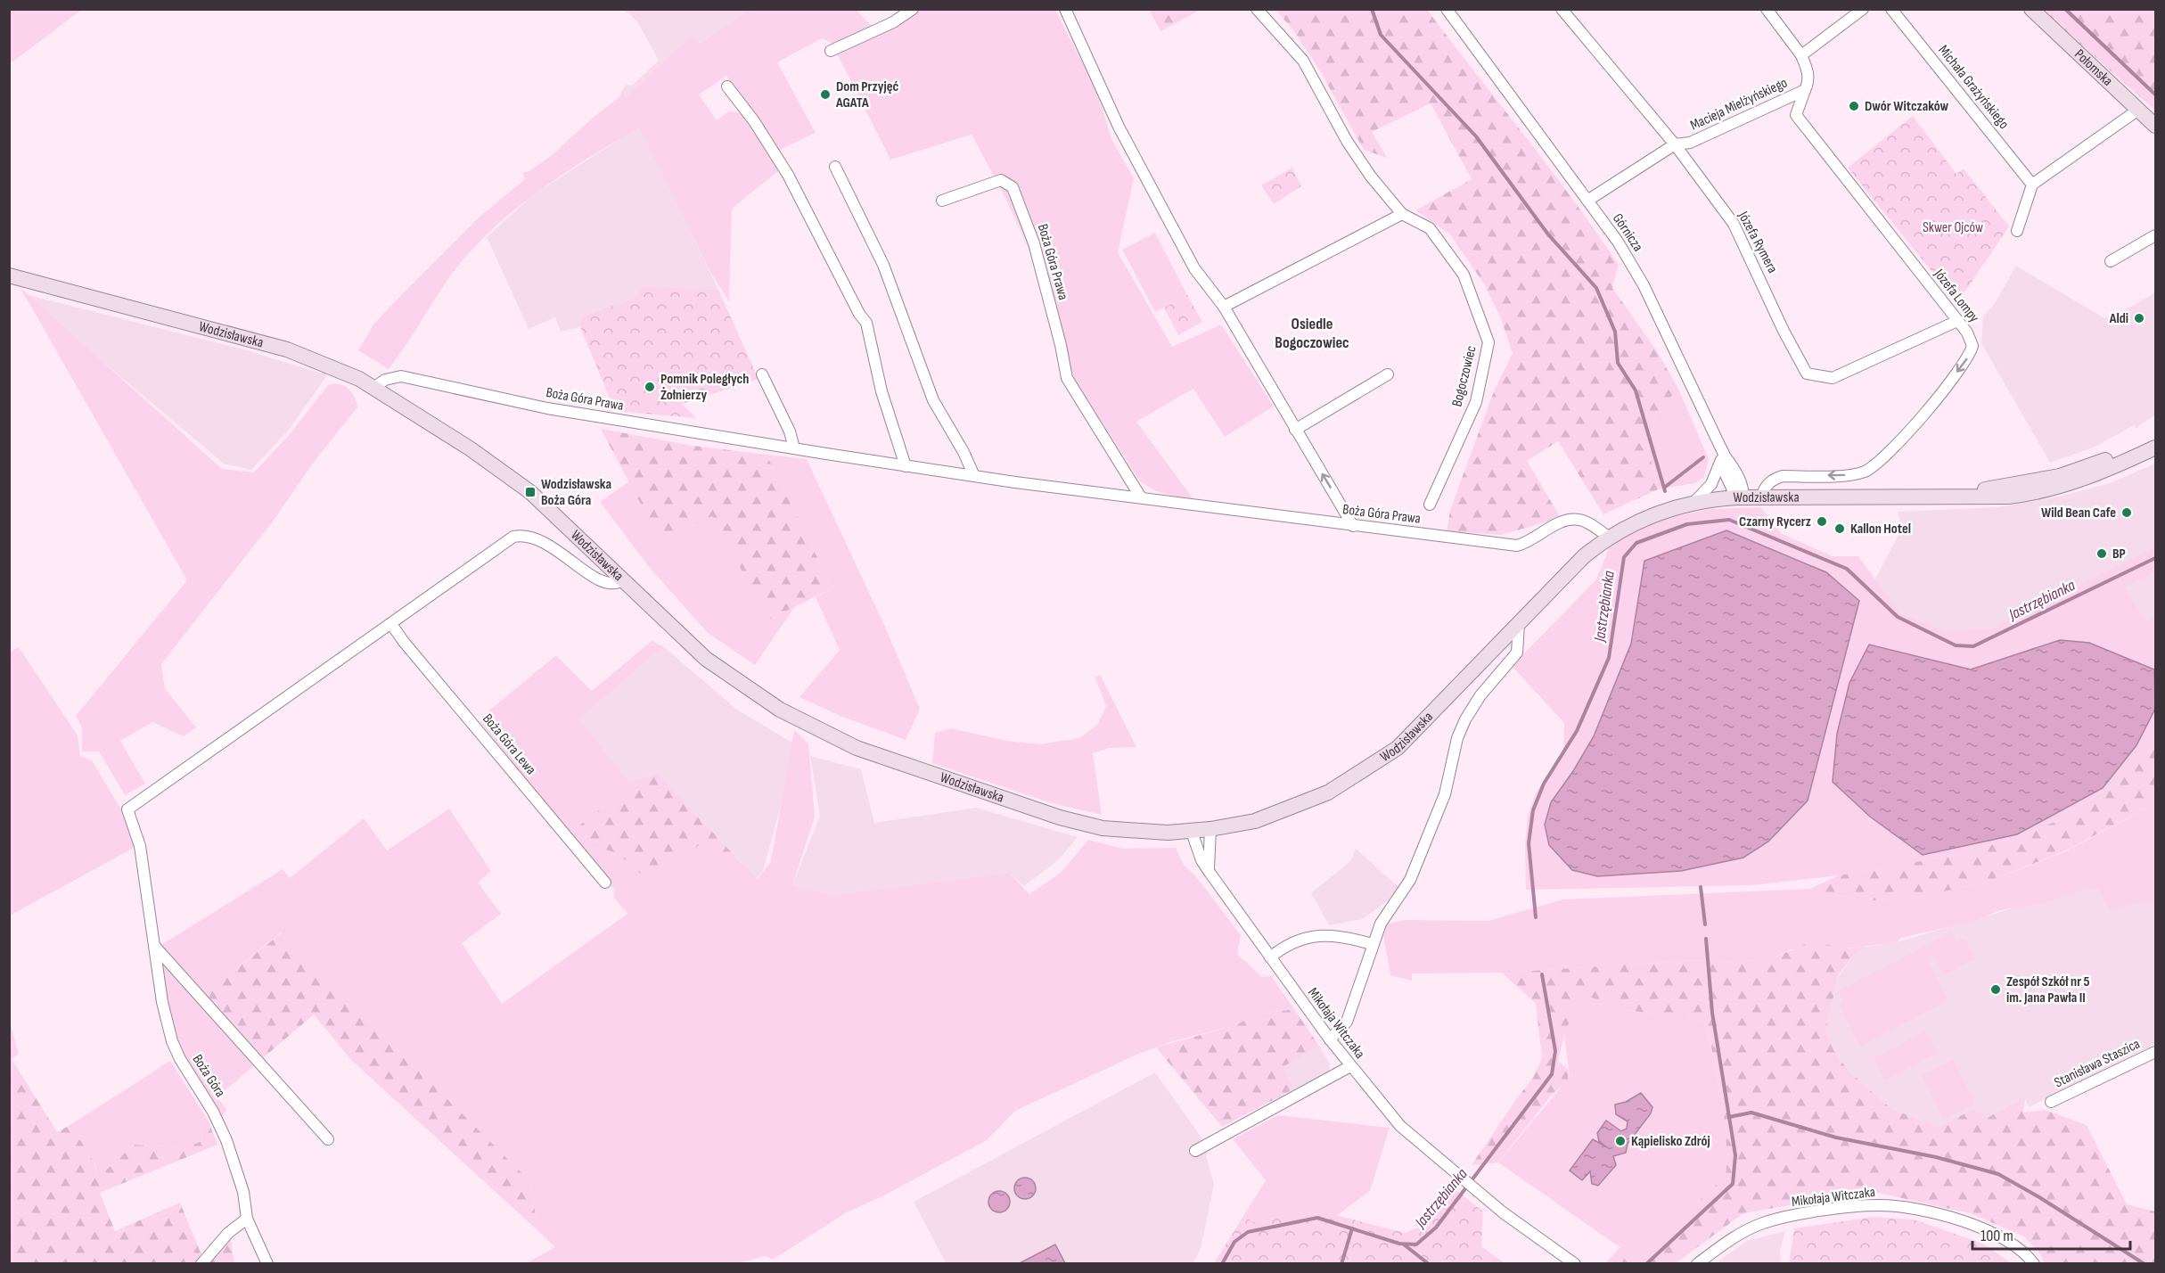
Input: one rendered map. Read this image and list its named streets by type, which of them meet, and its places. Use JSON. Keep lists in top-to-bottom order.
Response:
{
  "streets": {
    "main road": ["Połomska", "Wodzisławska"],
    "street": [
      "Michała Grażyńskiego",
      "Macieja Mielżyńskiego",
      "Górnicza",
      "Józefa Rymera",
      "Boża Góra Prawa",
      "Józefa Lompy",
      "Bogoczowiec",
      "Boża Góra Lewa",
      "Mikołaja Witczaka",
      "Stanisława Staszica",
      "Boża Góra"
    ]
  },
  "crossings": [
    ["Macieja Mielżyńskiego", "Górnicza"],
    ["Macieja Mielżyńskiego", "Józefa Rymera"],
    ["Macieja Mielżyńskiego", "Józefa Lompy"],
    ["Górnicza", "Wodzisławska"],
    ["Józefa Rymera", "Józefa Lompy"],
    ["Boża Góra Prawa", "Wodzisławska"],
    ["Józefa Lompy", "Wodzisławska"],
    ["Wodzisławska", "Mikołaja Witczaka"],
    ["Boża Góra Lewa", "Boża Góra"]
  ],
  "one_way": ["Józefa Lompy"],
  "districts": ["Osiedle Bogoczowiec"],
  "water": ["Jastrzębianka"],
  "parks": ["Skwer Ojców"],
  "places": {
    "other": [
      "Dom Przyjęć AGATA",
      "Dwór Witczaków",
      "Aldi",
      "Pomnik Poległych Żołnierzy",
      "Wild Bean Cafe",
      "Czarny Rycerz",
      "Kallon Hotel",
      "BP",
      "Zespół Szkół nr 5 im. Jana Pawła II",
      "Kąpielisko Zdrój"
    ],
    "transit": ["Wodzisławska Boża Góra"]
  },
  "scale_bar": "100 m"
}
